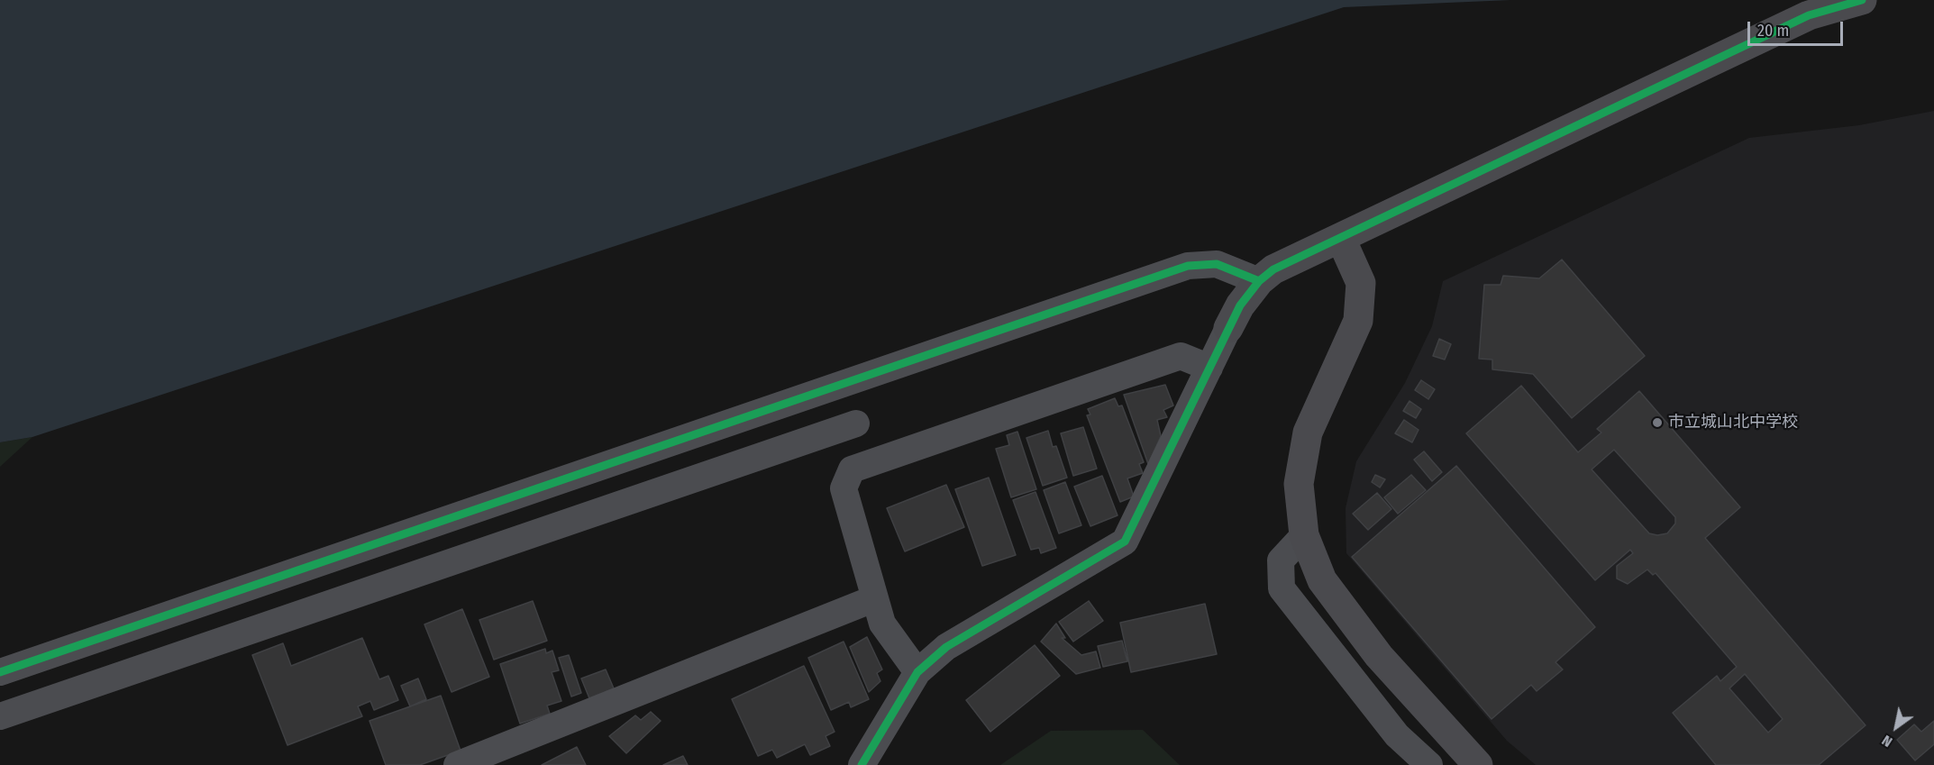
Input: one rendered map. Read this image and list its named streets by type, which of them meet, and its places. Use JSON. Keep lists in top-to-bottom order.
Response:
{
  "places": ["市立城山北中学校"],
  "scale_bar": "20 m",
  "north": "bottom left"
}
